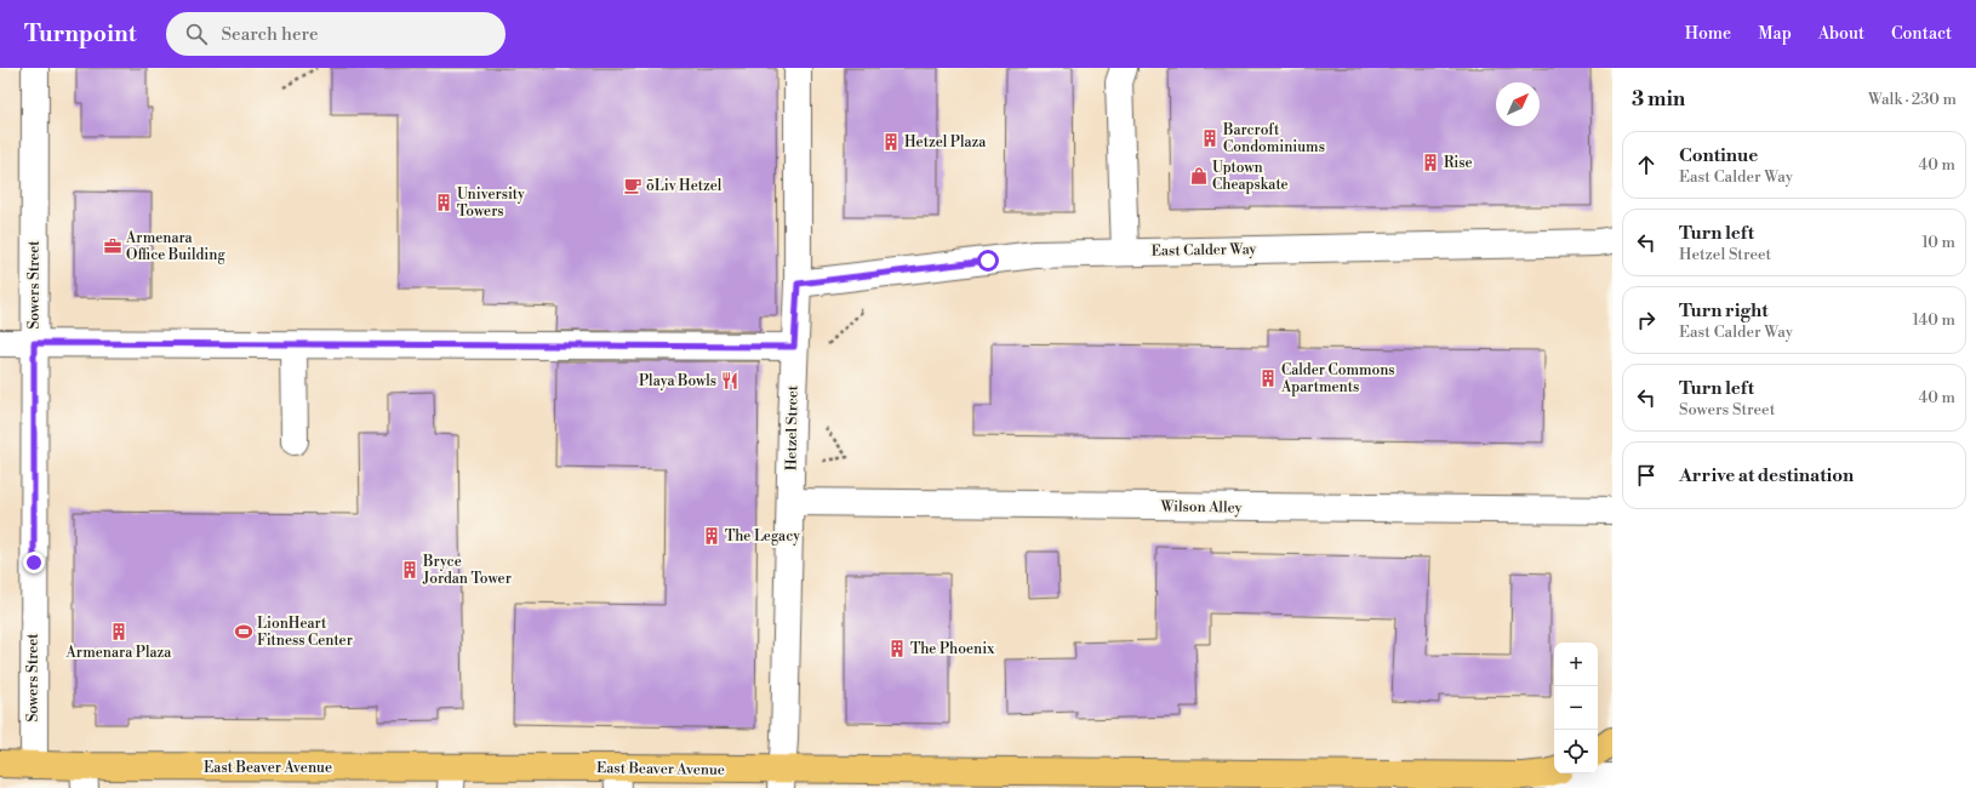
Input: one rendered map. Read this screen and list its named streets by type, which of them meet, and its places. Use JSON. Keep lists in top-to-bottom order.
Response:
{
  "streets": {
    "main road": ["East Beaver Avenue"],
    "street": [
      "East Calder Way",
      "Sowers Street",
      "Hetzel Street",
      "Wilson Alley"
    ]
  },
  "crossings": [
    ["East Calder Way", "Hetzel Street"],
    ["Sowers Street", "East Beaver Avenue"],
    ["Hetzel Street", "Wilson Alley"],
    ["Hetzel Street", "East Beaver Avenue"]
  ],
  "places": {
    "building": [
      "Barcroft Condominiums",
      "Hetzel Plaza",
      "Rise",
      "University Towers",
      "Calder Commons Apartments",
      "The Legacy",
      "Bryce Jordan Tower",
      "Armenara Plaza",
      "The Phoenix"
    ],
    "shop": ["Uptown Cheapskate"],
    "cafe": ["ōLiv Hetzel"],
    "office": ["Armenara Office Building"],
    "restaurant": ["Playa Bowls"],
    "sports": ["LionHeart Fitness Center"]
  },
  "north": "top right",
  "page": {
    "header": "Turnpoint",
    "search": "Search here",
    "nav": [
      "Home",
      "Map",
      "About",
      "Contact"
    ],
    "heading": ["3 min", "Walk · 230 m"],
    "list": [
      ["Continue", "East Calder Way", "40 m"],
      ["Turn left", "Hetzel Street", "10 m"],
      ["Turn right", "East Calder Way", "140 m"],
      ["Turn left", "Sowers Street", "40 m"],
      "Arrive at destination"
    ],
    "map_buttons": ["+", "−"]
  }
}
